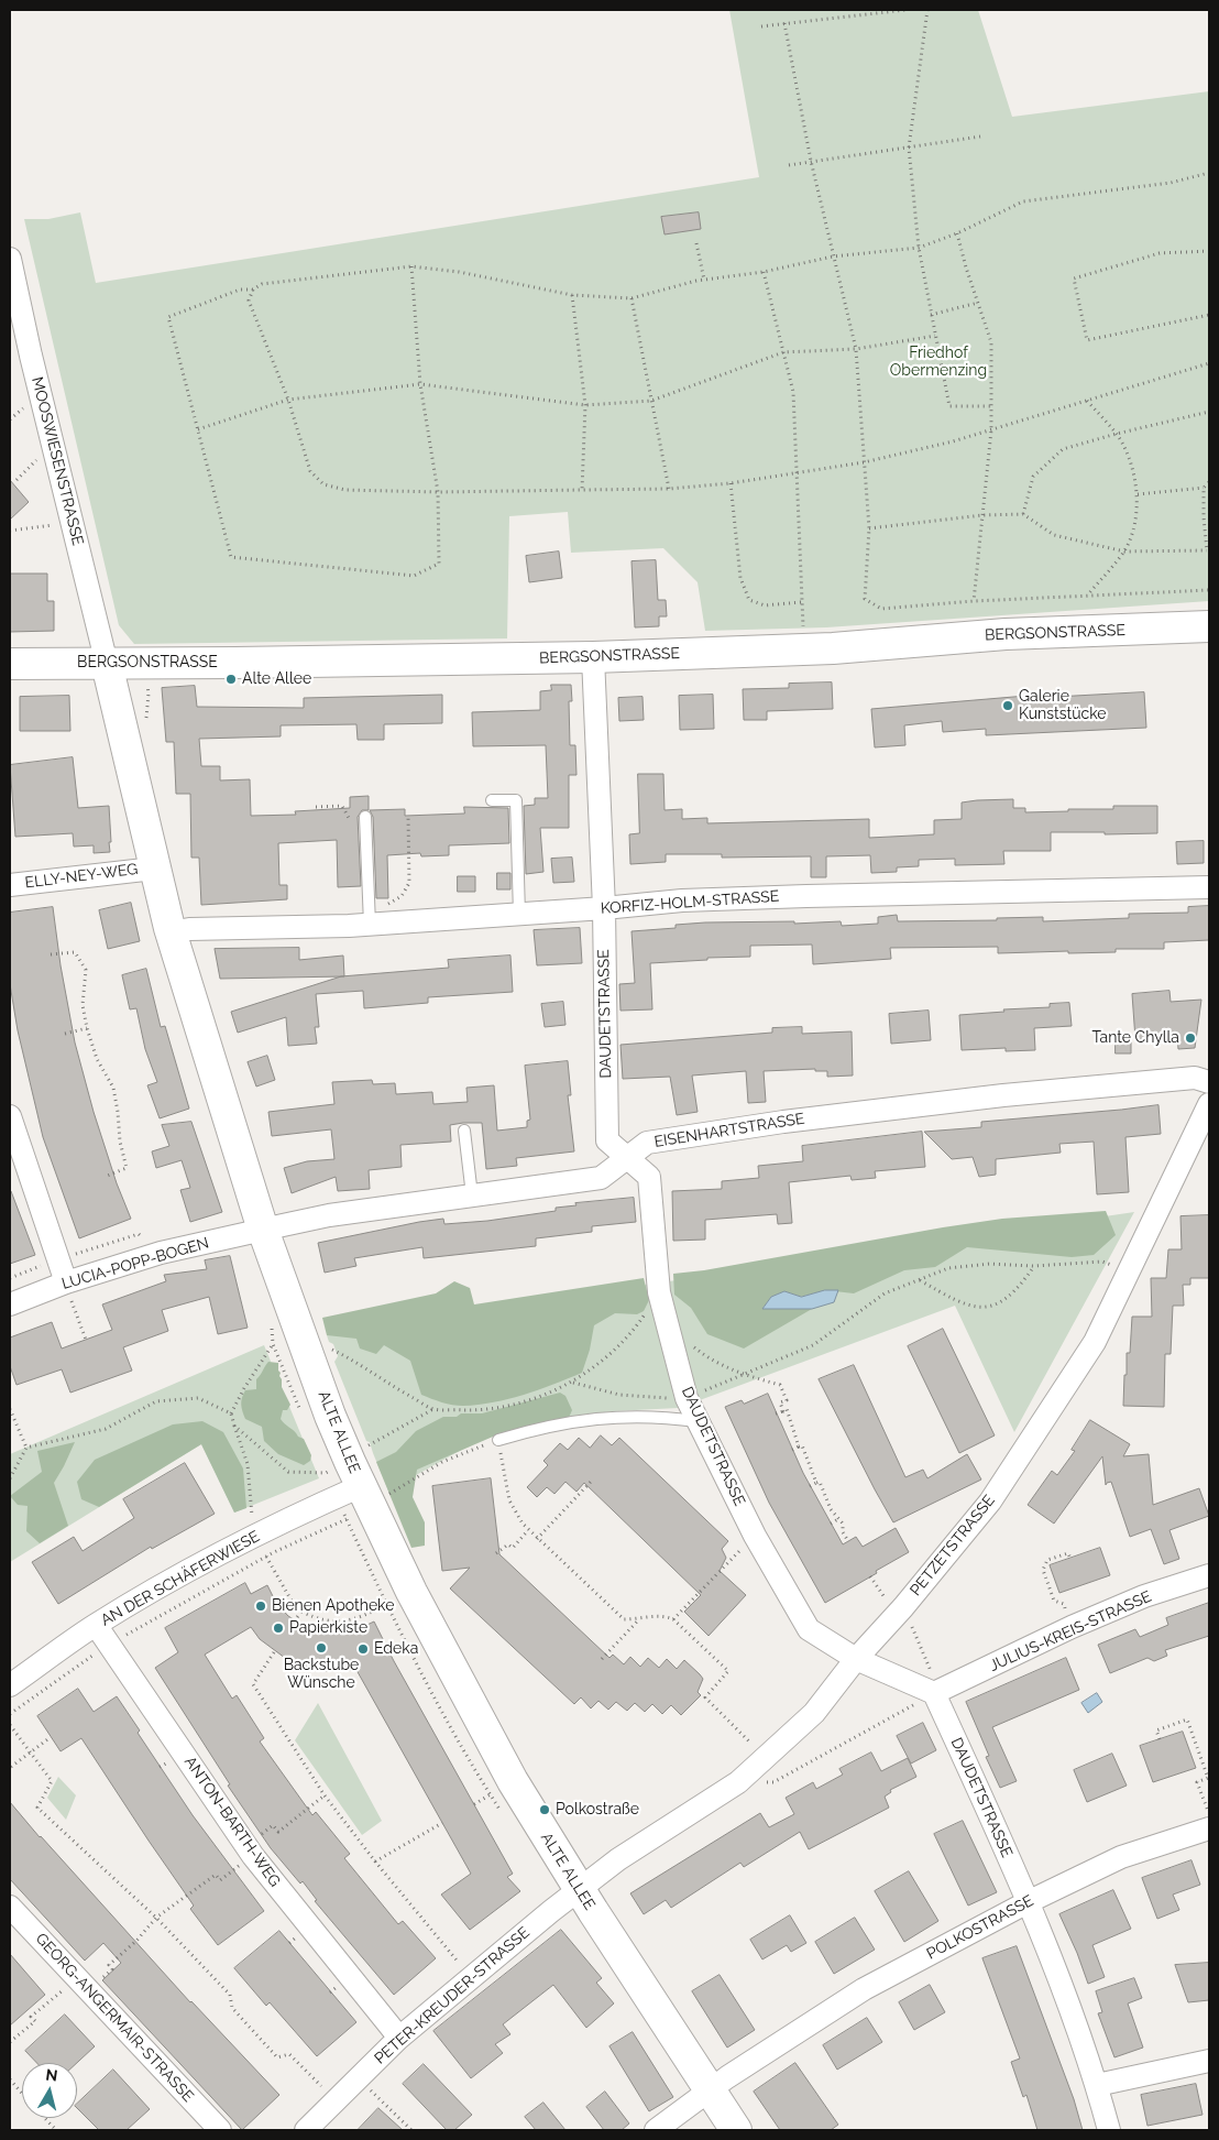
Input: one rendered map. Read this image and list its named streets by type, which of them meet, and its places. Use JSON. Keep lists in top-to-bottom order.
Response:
{
  "streets": {
    "street": [
      "MOOSWIESENSTRASSE",
      "BERGSONSTRASSE",
      "ELLY-NEY-WEG",
      "KORFIZ-HOLM-STRASSE",
      "DAUDETSTRASSE",
      "EISENHARTSTRASSE",
      "LUCIA-POPP-BOGEN",
      "ALTE ALLEE",
      "PETZETSTRASSE",
      "AN DER SCHÄFERWIESE",
      "JULIUS-KREIS-STRASSE",
      "ANTON-BARTH-WEG",
      "POLKOSTRASSE",
      "PETER-KREUDER-STRASSE",
      "GEORG-ANGERMAIR-STRASSE"
    ]
  },
  "crossings": [
    ["MOOSWIESENSTRASSE", "BERGSONSTRASSE"],
    ["MOOSWIESENSTRASSE", "ALTE ALLEE"],
    ["BERGSONSTRASSE", "DAUDETSTRASSE"],
    ["BERGSONSTRASSE", "ALTE ALLEE"],
    ["ELLY-NEY-WEG", "ALTE ALLEE"],
    ["KORFIZ-HOLM-STRASSE", "DAUDETSTRASSE"],
    ["KORFIZ-HOLM-STRASSE", "ALTE ALLEE"],
    ["DAUDETSTRASSE", "EISENHARTSTRASSE"],
    ["DAUDETSTRASSE", "PETZETSTRASSE"],
    ["DAUDETSTRASSE", "JULIUS-KREIS-STRASSE"],
    ["DAUDETSTRASSE", "POLKOSTRASSE"],
    ["EISENHARTSTRASSE", "LUCIA-POPP-BOGEN"],
    ["EISENHARTSTRASSE", "ALTE ALLEE"],
    ["LUCIA-POPP-BOGEN", "ALTE ALLEE"],
    ["ALTE ALLEE", "PETZETSTRASSE"],
    ["ALTE ALLEE", "AN DER SCHÄFERWIESE"],
    ["ALTE ALLEE", "POLKOSTRASSE"],
    ["ALTE ALLEE", "PETER-KREUDER-STRASSE"],
    ["PETZETSTRASSE", "PETER-KREUDER-STRASSE"],
    ["AN DER SCHÄFERWIESE", "ANTON-BARTH-WEG"],
    ["ANTON-BARTH-WEG", "PETER-KREUDER-STRASSE"]
  ],
  "parks": ["Friedhof Obermenzing"],
  "places": [
    "Alte Allee",
    "Galerie Kunststücke",
    "Tante Chylla",
    "Bienen Apotheke",
    "Papierkiste",
    "Backstube Wünsche",
    "Edeka",
    "Polkostraße"
  ],
  "north": "top"
}
